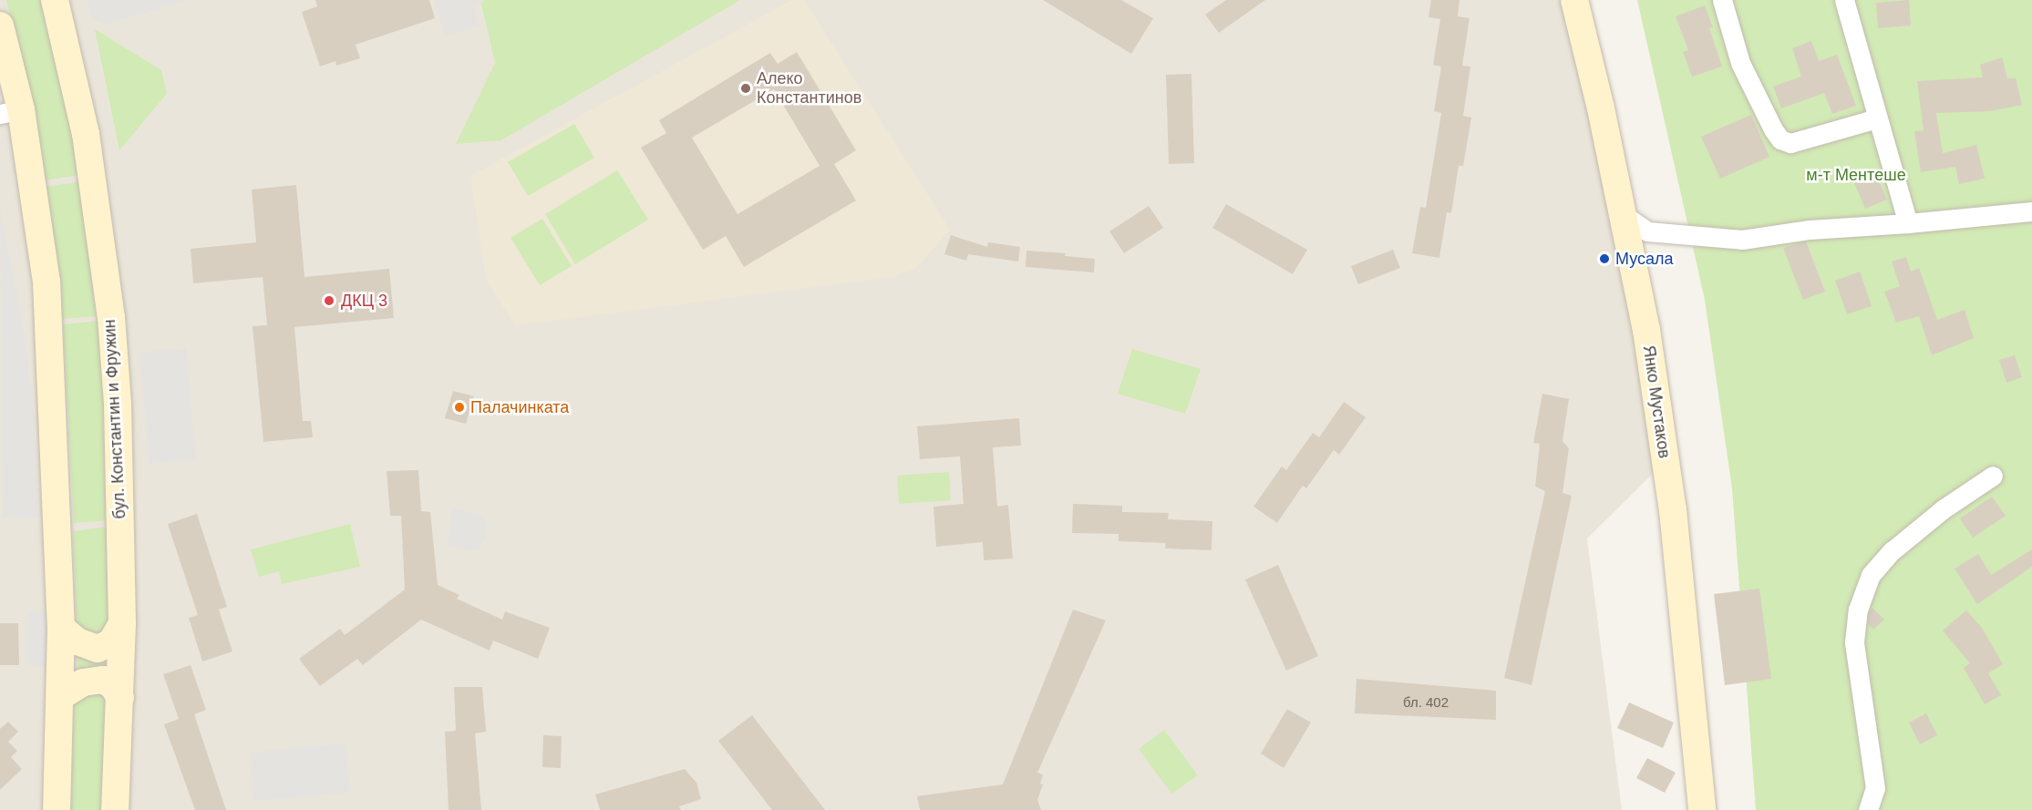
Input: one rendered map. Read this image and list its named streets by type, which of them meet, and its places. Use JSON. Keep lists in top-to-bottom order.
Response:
{
  "streets": {
    "street": ["Янко Мустаков", "бул. Константин и Фружин"]
  },
  "parks": ["м-т Ментeше"],
  "places": [
    "Алеко Константинов",
    "Мусала",
    "ДКЦ 3",
    "Палачинката"
  ],
  "house_numbers": ["бл. 402"]
}
